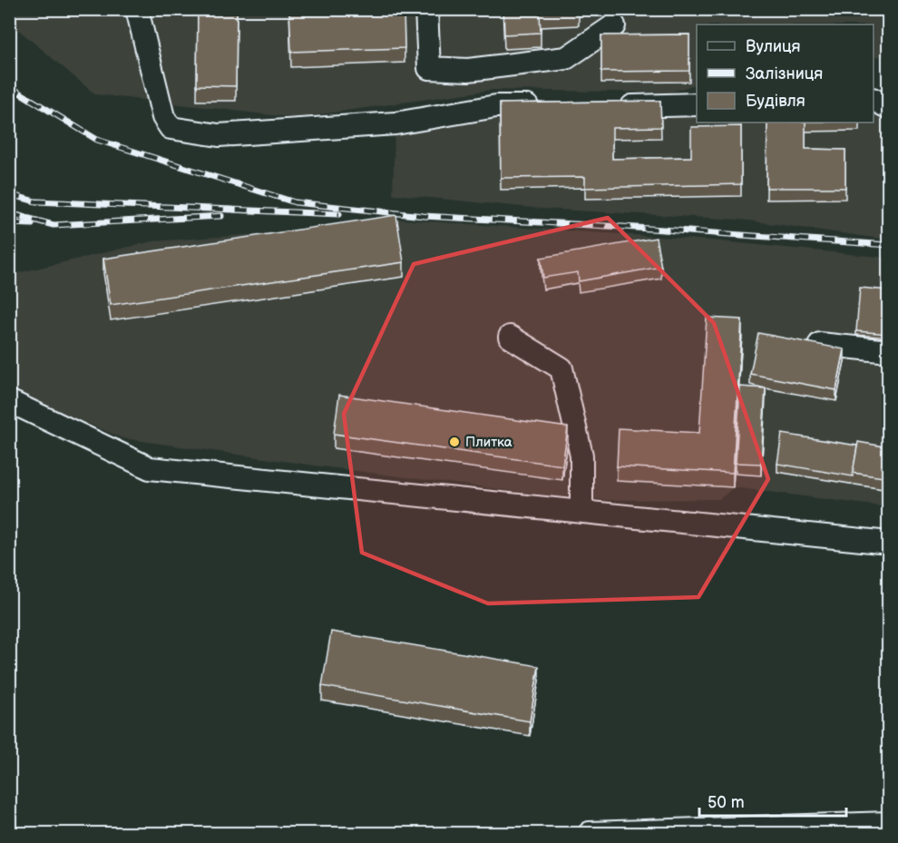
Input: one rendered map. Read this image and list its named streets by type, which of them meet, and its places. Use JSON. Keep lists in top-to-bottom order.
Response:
{
  "places": ["Плитка"],
  "legend": ["Вулиця", "Залізниця", "Будівля"],
  "scale_bar": "50 m"
}
